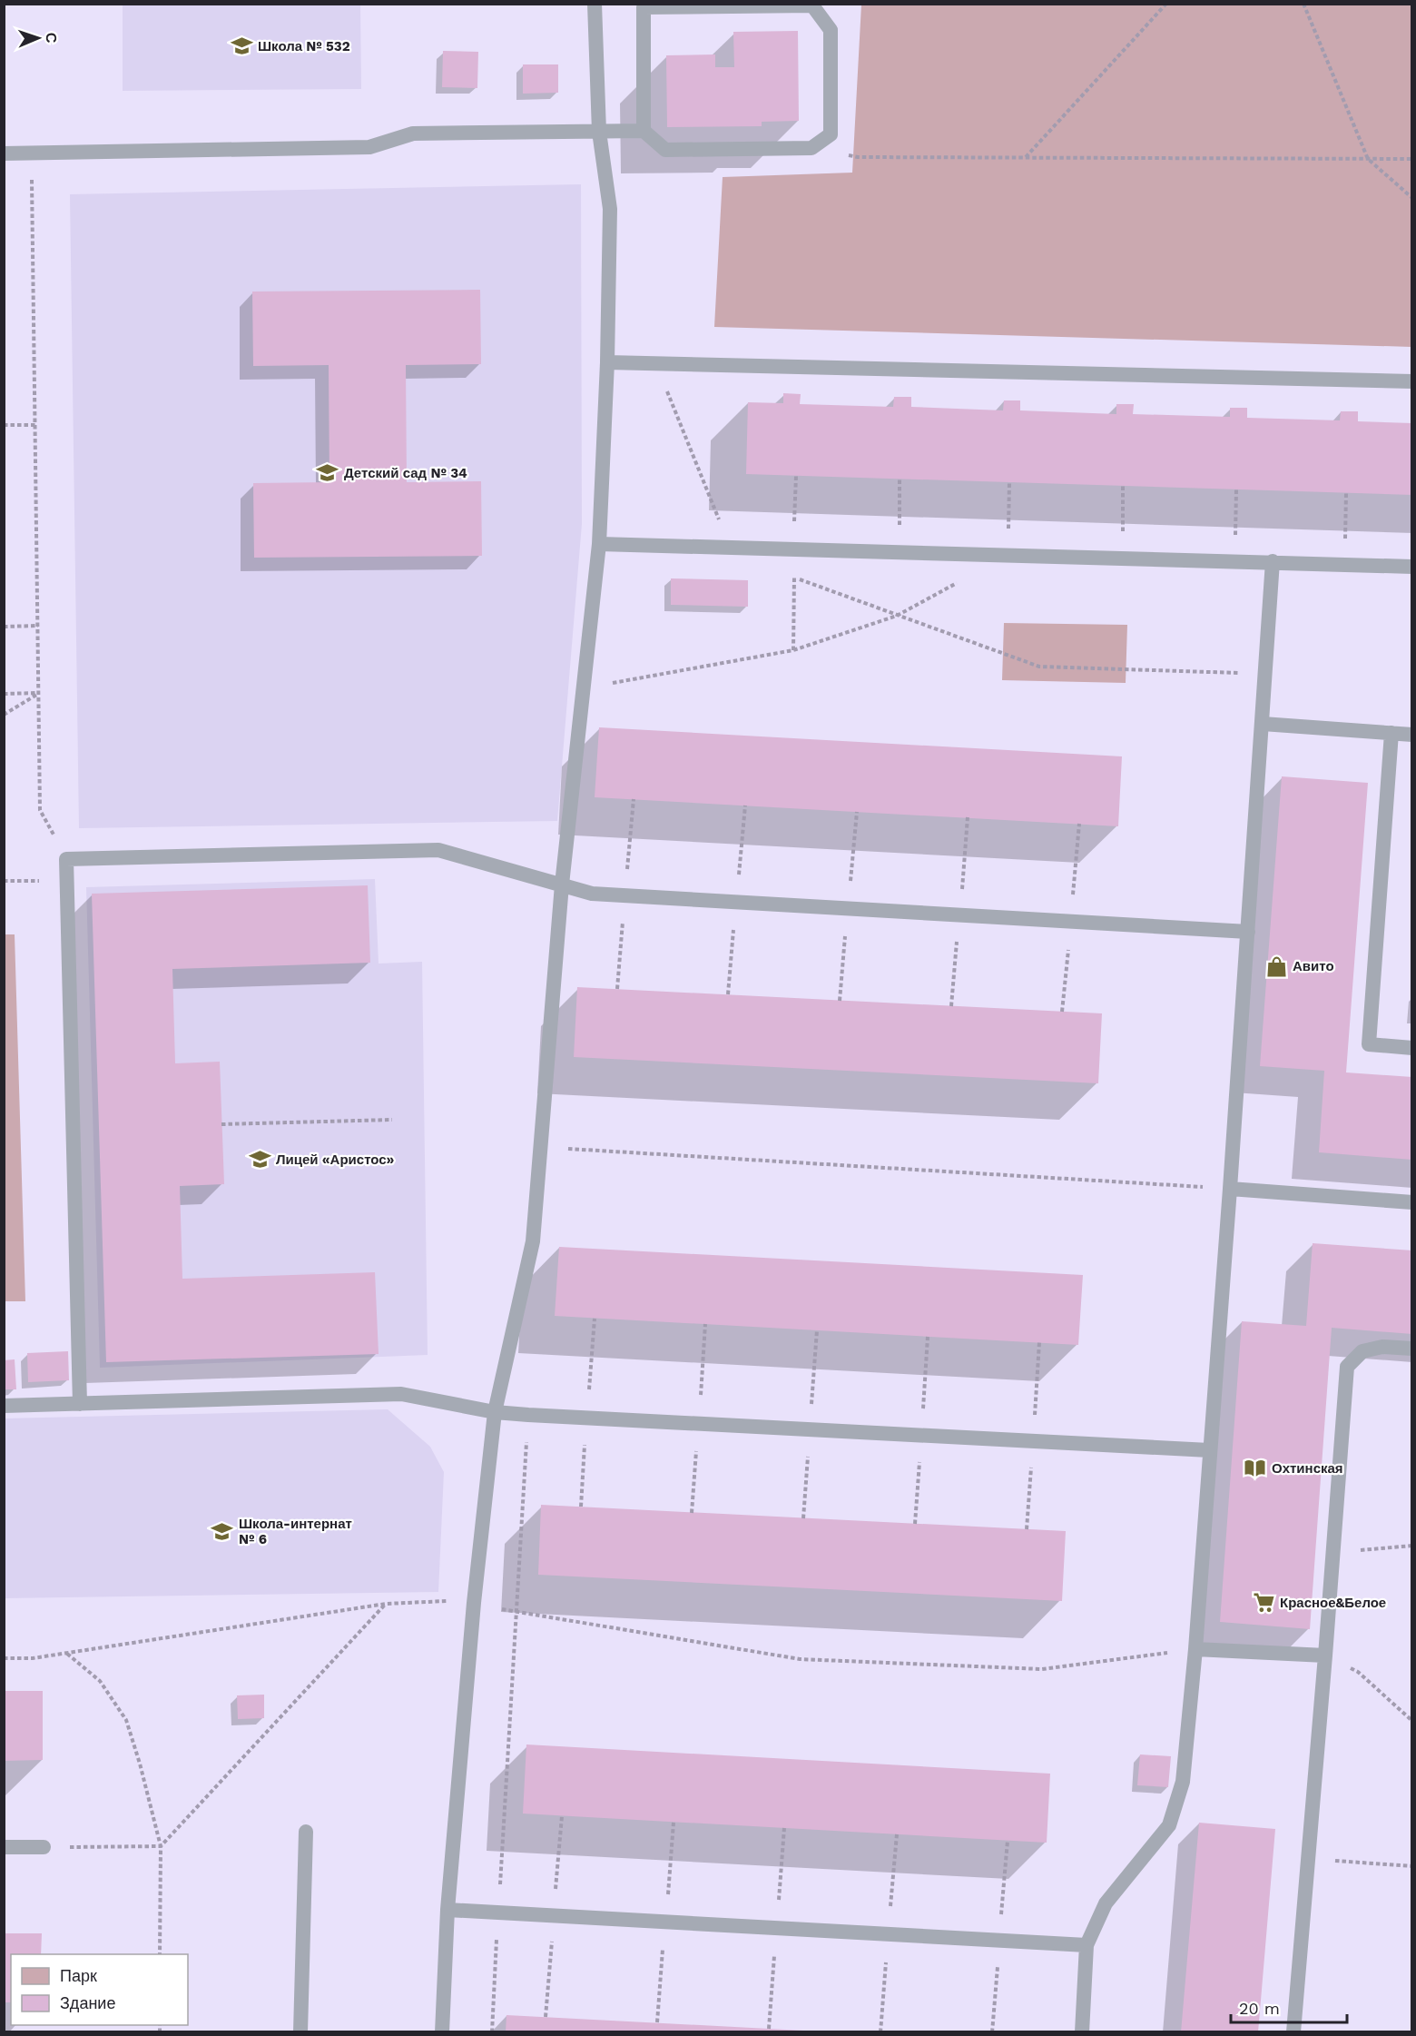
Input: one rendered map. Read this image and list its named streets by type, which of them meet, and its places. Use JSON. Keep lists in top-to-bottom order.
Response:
{
  "places": {
    "school or university": [
      "Школа № 532",
      "Детский сад № 34",
      "Лицей «Аристос»",
      "Школа-интернат № 6"
    ],
    "shop": ["Авито"],
    "library": ["Охтинская"],
    "supermarket": ["Красное&Белое"]
  },
  "legend": ["Парк", "Здание"],
  "scale_bar": "20 m",
  "north": "right"
}
